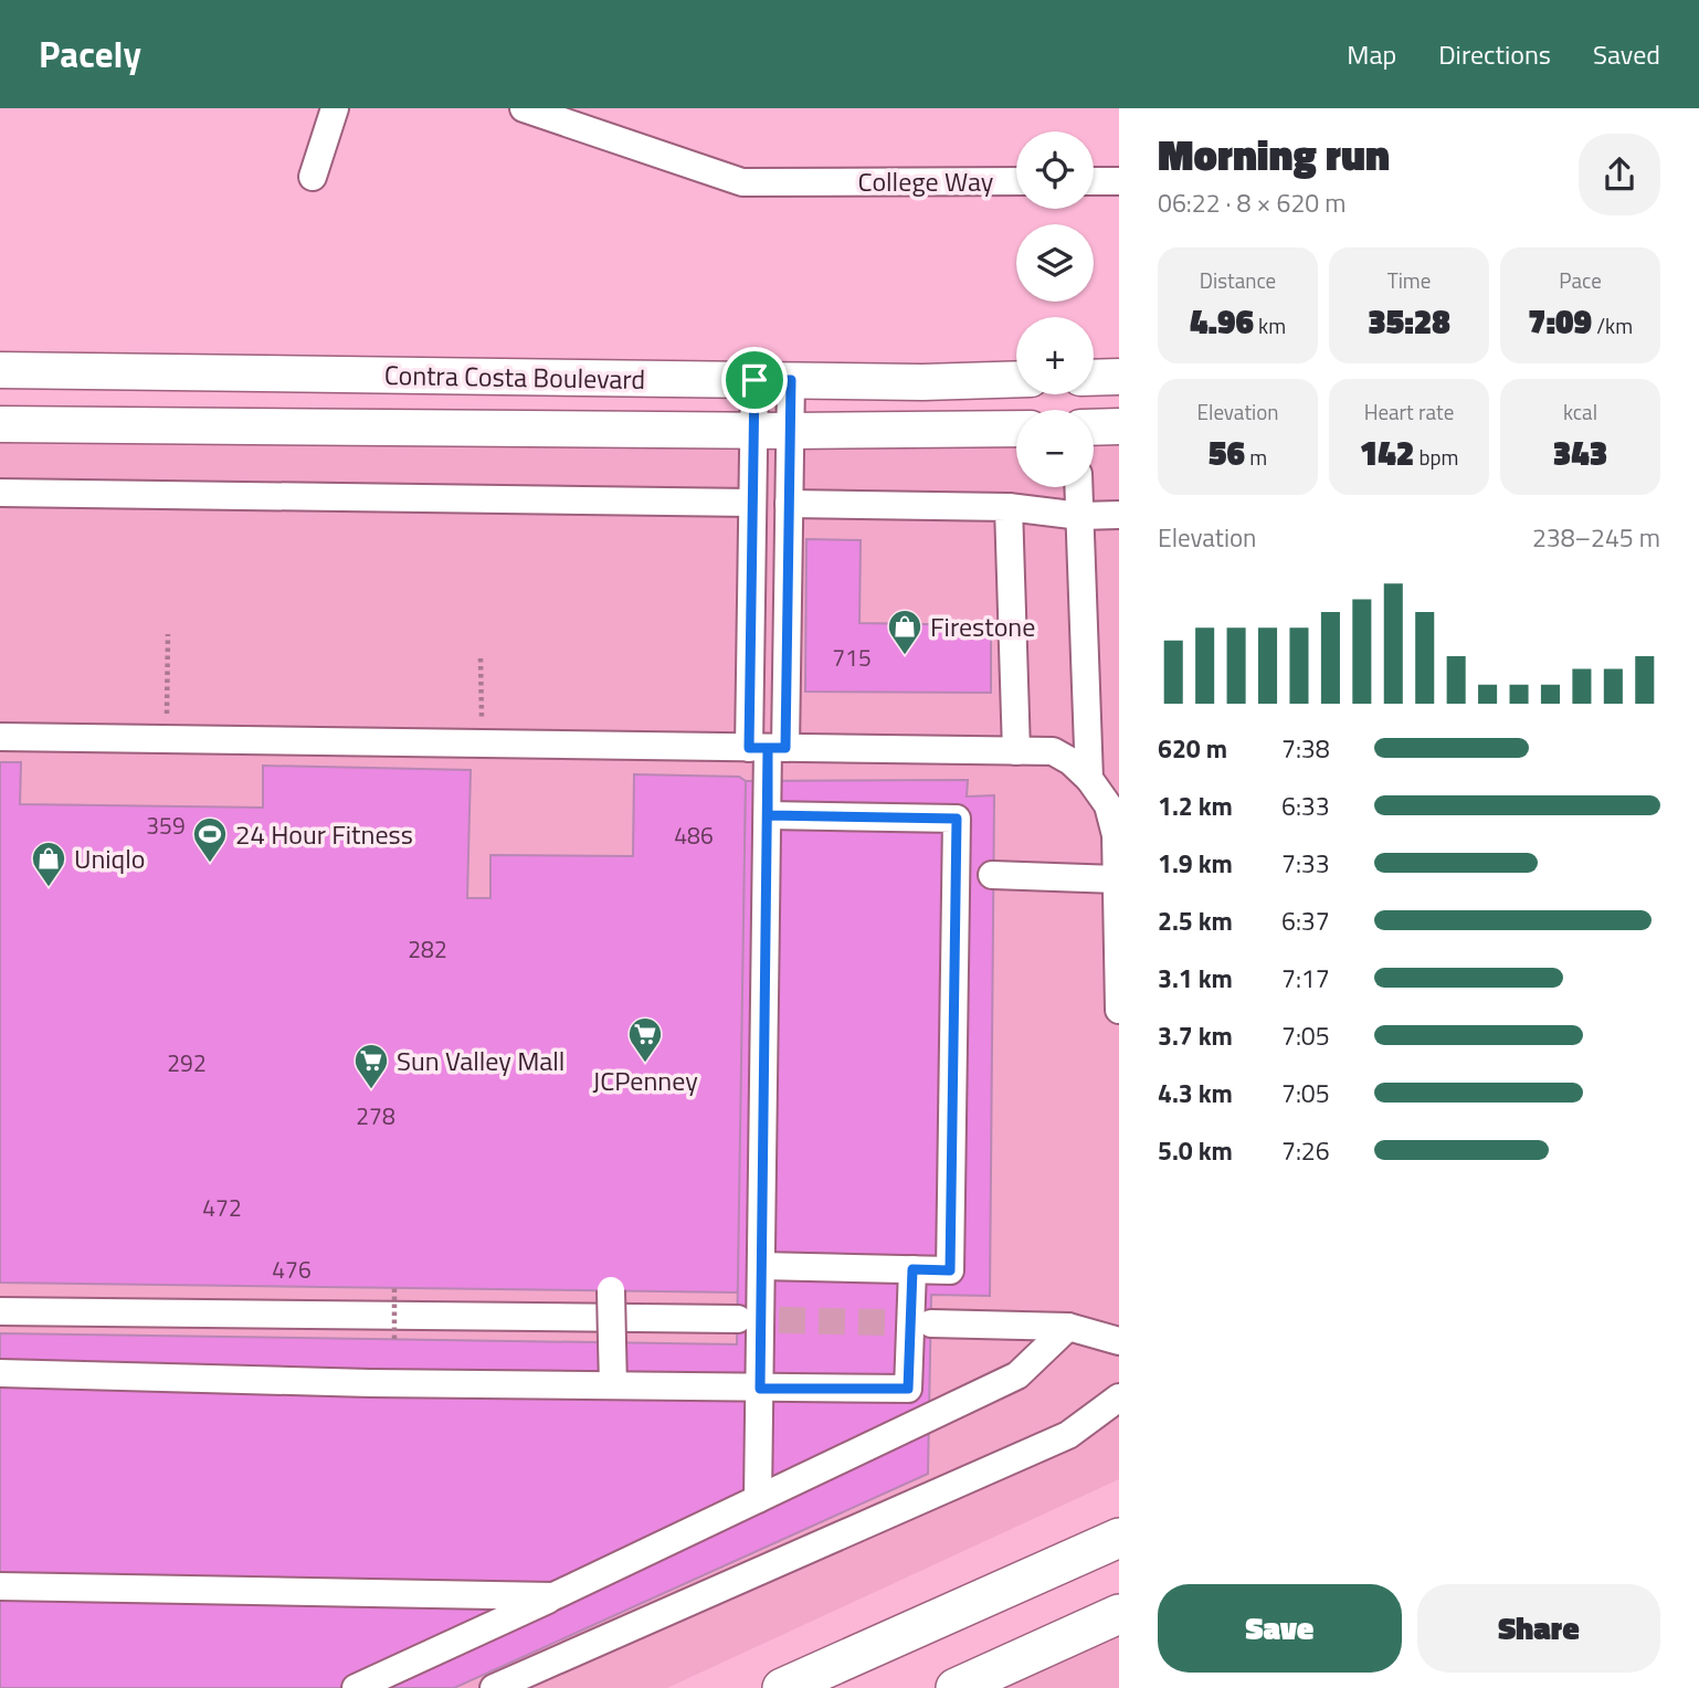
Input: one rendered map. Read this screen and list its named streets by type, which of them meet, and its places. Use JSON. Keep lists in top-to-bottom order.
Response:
{
  "streets": {
    "main road": ["Contra Costa Boulevard"],
    "street": ["College Way"]
  },
  "places": {
    "shop": ["Firestone", "Uniqlo"],
    "sports": ["24 Hour Fitness"],
    "supermarket": ["JCPenney", "Sun Valley Mall"]
  },
  "house_numbers": [
    "715",
    "359",
    "486",
    "282",
    "292",
    "278",
    "472",
    "476"
  ],
  "page": {
    "header": "Pacely",
    "nav": ["Map", "Directions", "Saved"],
    "heading": ["Morning run", "06:22 · 8 × 620 m"],
    "map_buttons": ["+", "−"],
    "stats": [
      ["Distance", "4.96 km"],
      ["Time", "35:28"],
      ["Pace", "7:09 /km"],
      ["Elevation", "56 m"],
      ["Heart rate", "142 bpm"],
      ["kcal", "343"]
    ],
    "chart": ["Elevation", "238–245 m"],
    "list": [
      {
        "name": "620 m",
        "note": "7:38"
      },
      {
        "name": "1.2 km",
        "note": "6:33"
      },
      {
        "name": "1.9 km",
        "note": "7:33"
      },
      {
        "name": "2.5 km",
        "note": "6:37"
      },
      {
        "name": "3.1 km",
        "note": "7:17"
      },
      {
        "name": "3.7 km",
        "note": "7:05"
      },
      {
        "name": "4.3 km",
        "note": "7:05"
      },
      {
        "name": "5.0 km",
        "note": "7:26"
      }
    ],
    "buttons": ["Save", "Share"]
  }
}
